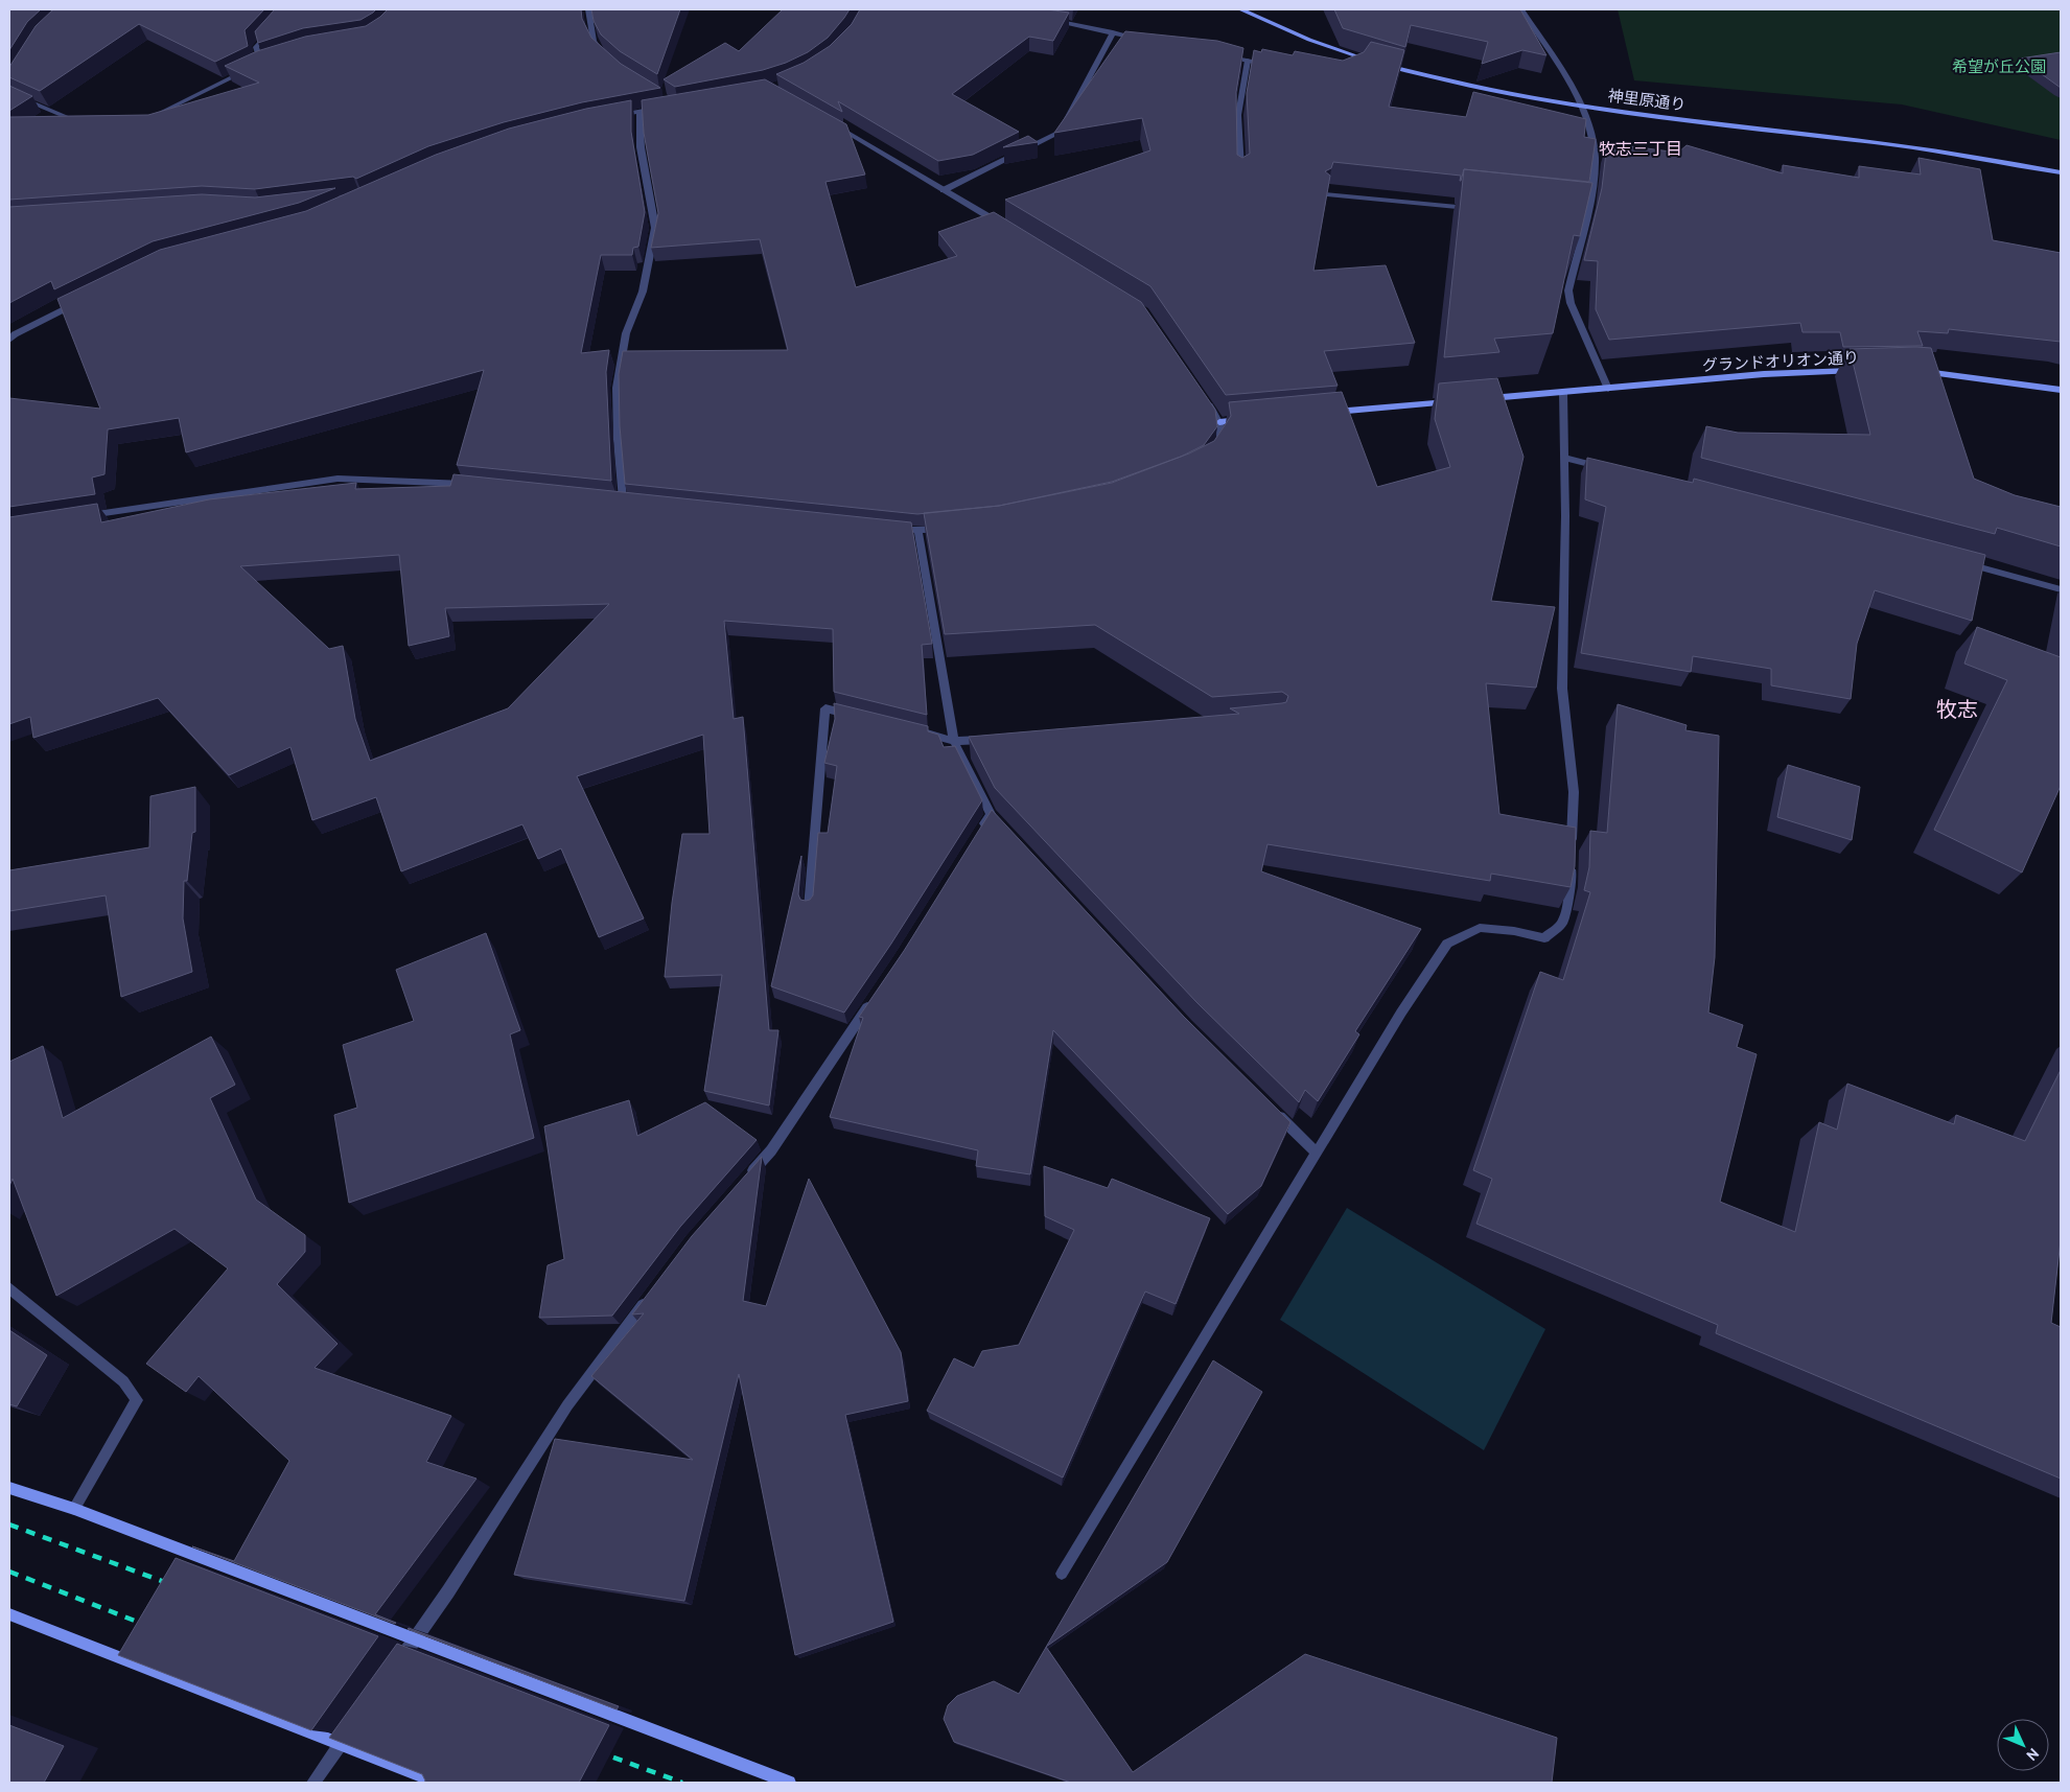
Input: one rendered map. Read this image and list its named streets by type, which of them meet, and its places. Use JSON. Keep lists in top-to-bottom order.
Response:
{
  "streets": {
    "street": ["神里原通り", "グランドオリオン通り"]
  },
  "districts": ["牧志三丁目", "牧志"],
  "parks": ["希望が丘公園"],
  "north": "bottom right"
}
